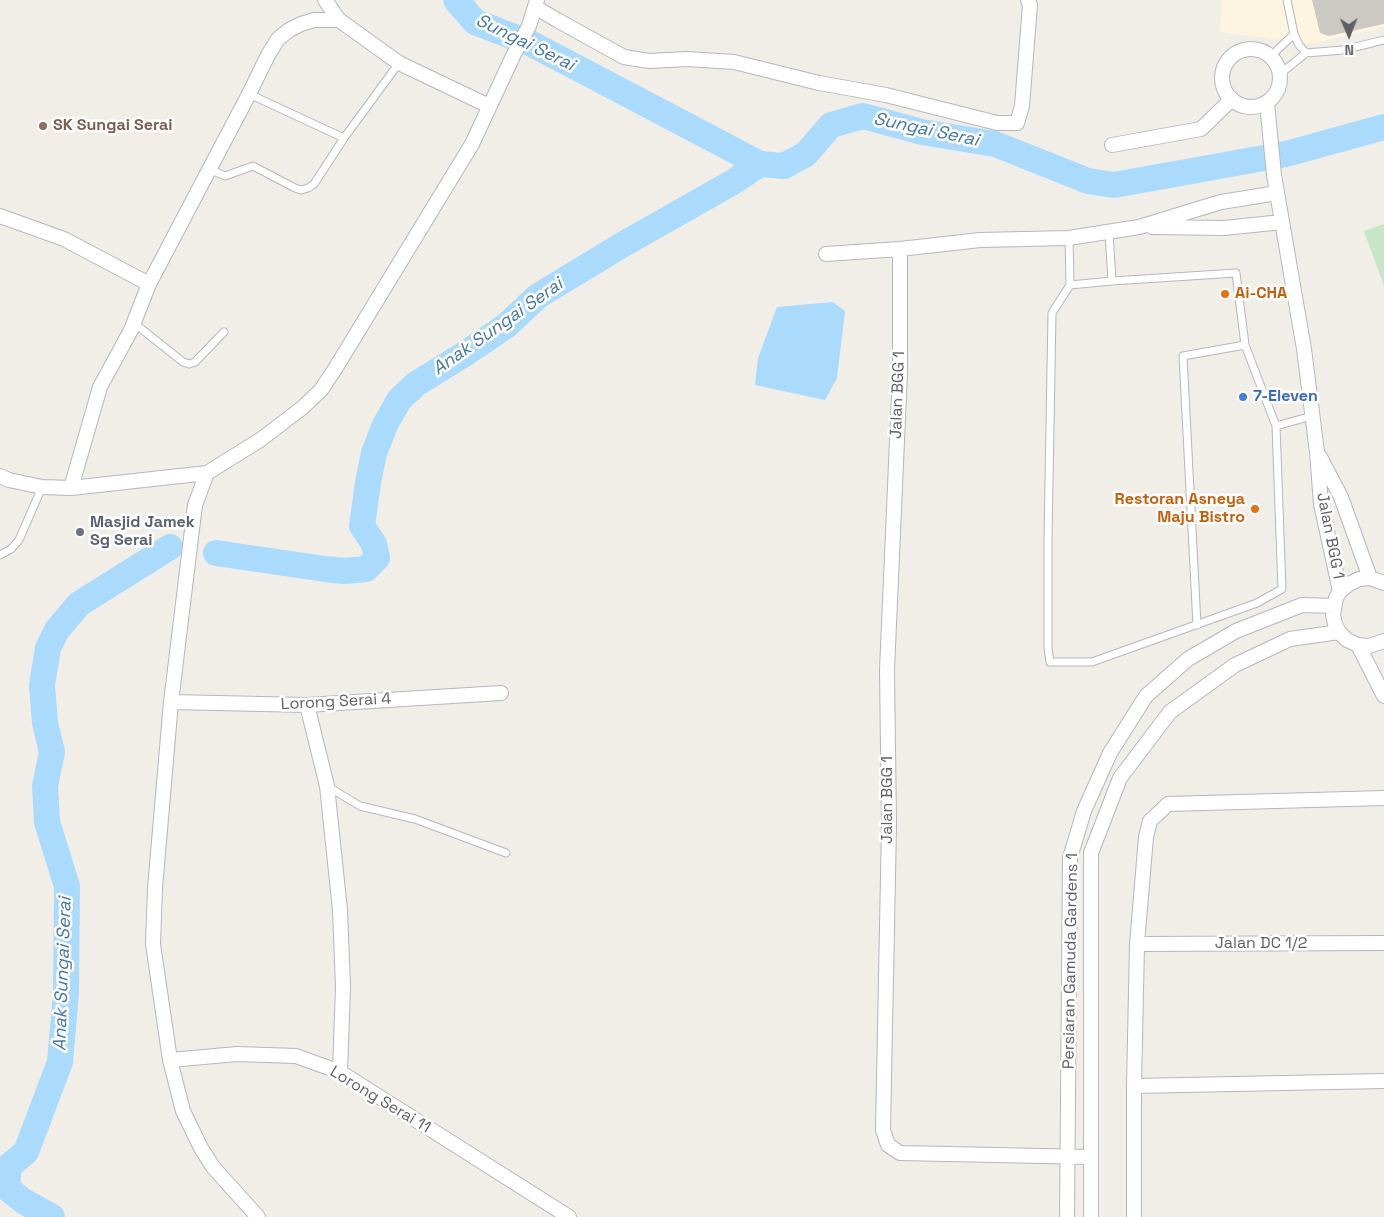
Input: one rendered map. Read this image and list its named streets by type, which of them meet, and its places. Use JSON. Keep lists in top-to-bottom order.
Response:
{
  "streets": {
    "street": [
      "Jalan BGG 1",
      "Lorong Serai 4",
      "Jalan DC 1/2",
      "Persiaran Gamuda Gardens 1",
      "Lorong Serai 11"
    ]
  },
  "crossings": [
    ["Jalan BGG 1", "Persiaran Gamuda Gardens 1"]
  ],
  "water": ["Sungai Serai", "Anak Sungai Serai"],
  "places": [
    "SK Sungai Serai",
    "Ai-CHA",
    "7-Eleven",
    "Restoran Asneya Maju Bistro",
    "Masjid Jamek Sg Serai"
  ],
  "north": "bottom"
}
